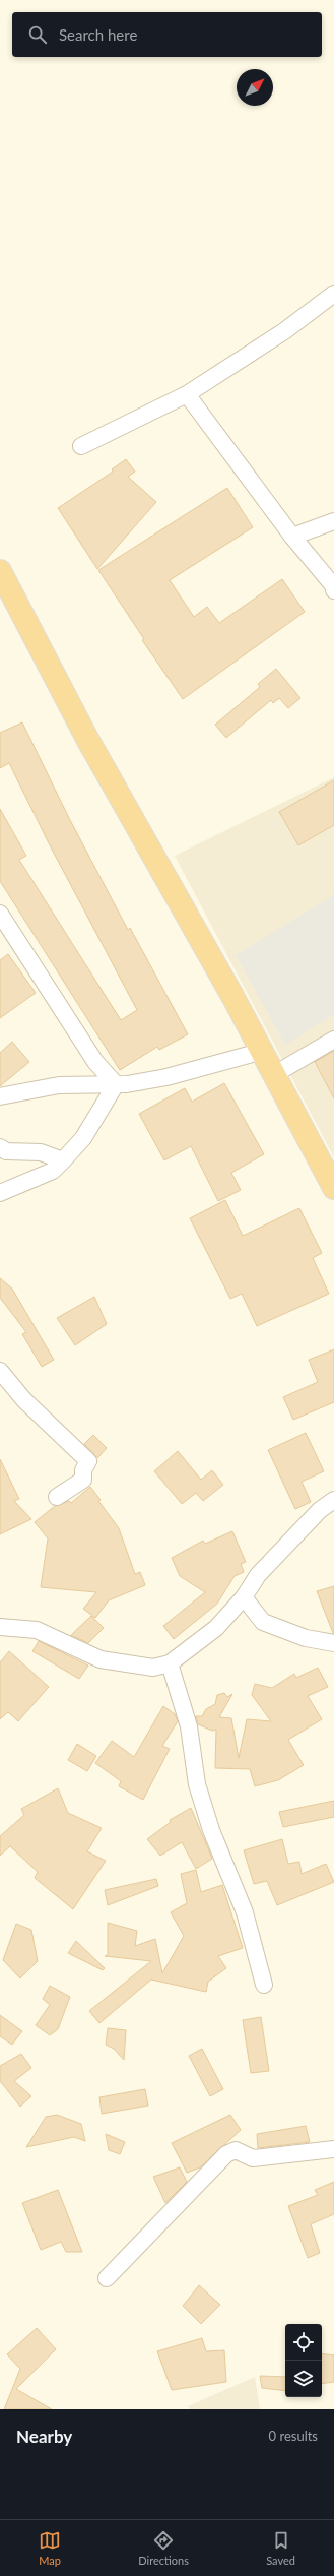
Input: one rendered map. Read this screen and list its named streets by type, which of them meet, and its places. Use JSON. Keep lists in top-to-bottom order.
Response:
{
  "north": "top right",
  "page": {
    "search": "Search here",
    "heading": ["Nearby", "0 results"],
    "nav": ["Map", "Directions", "Saved"]
  }
}
